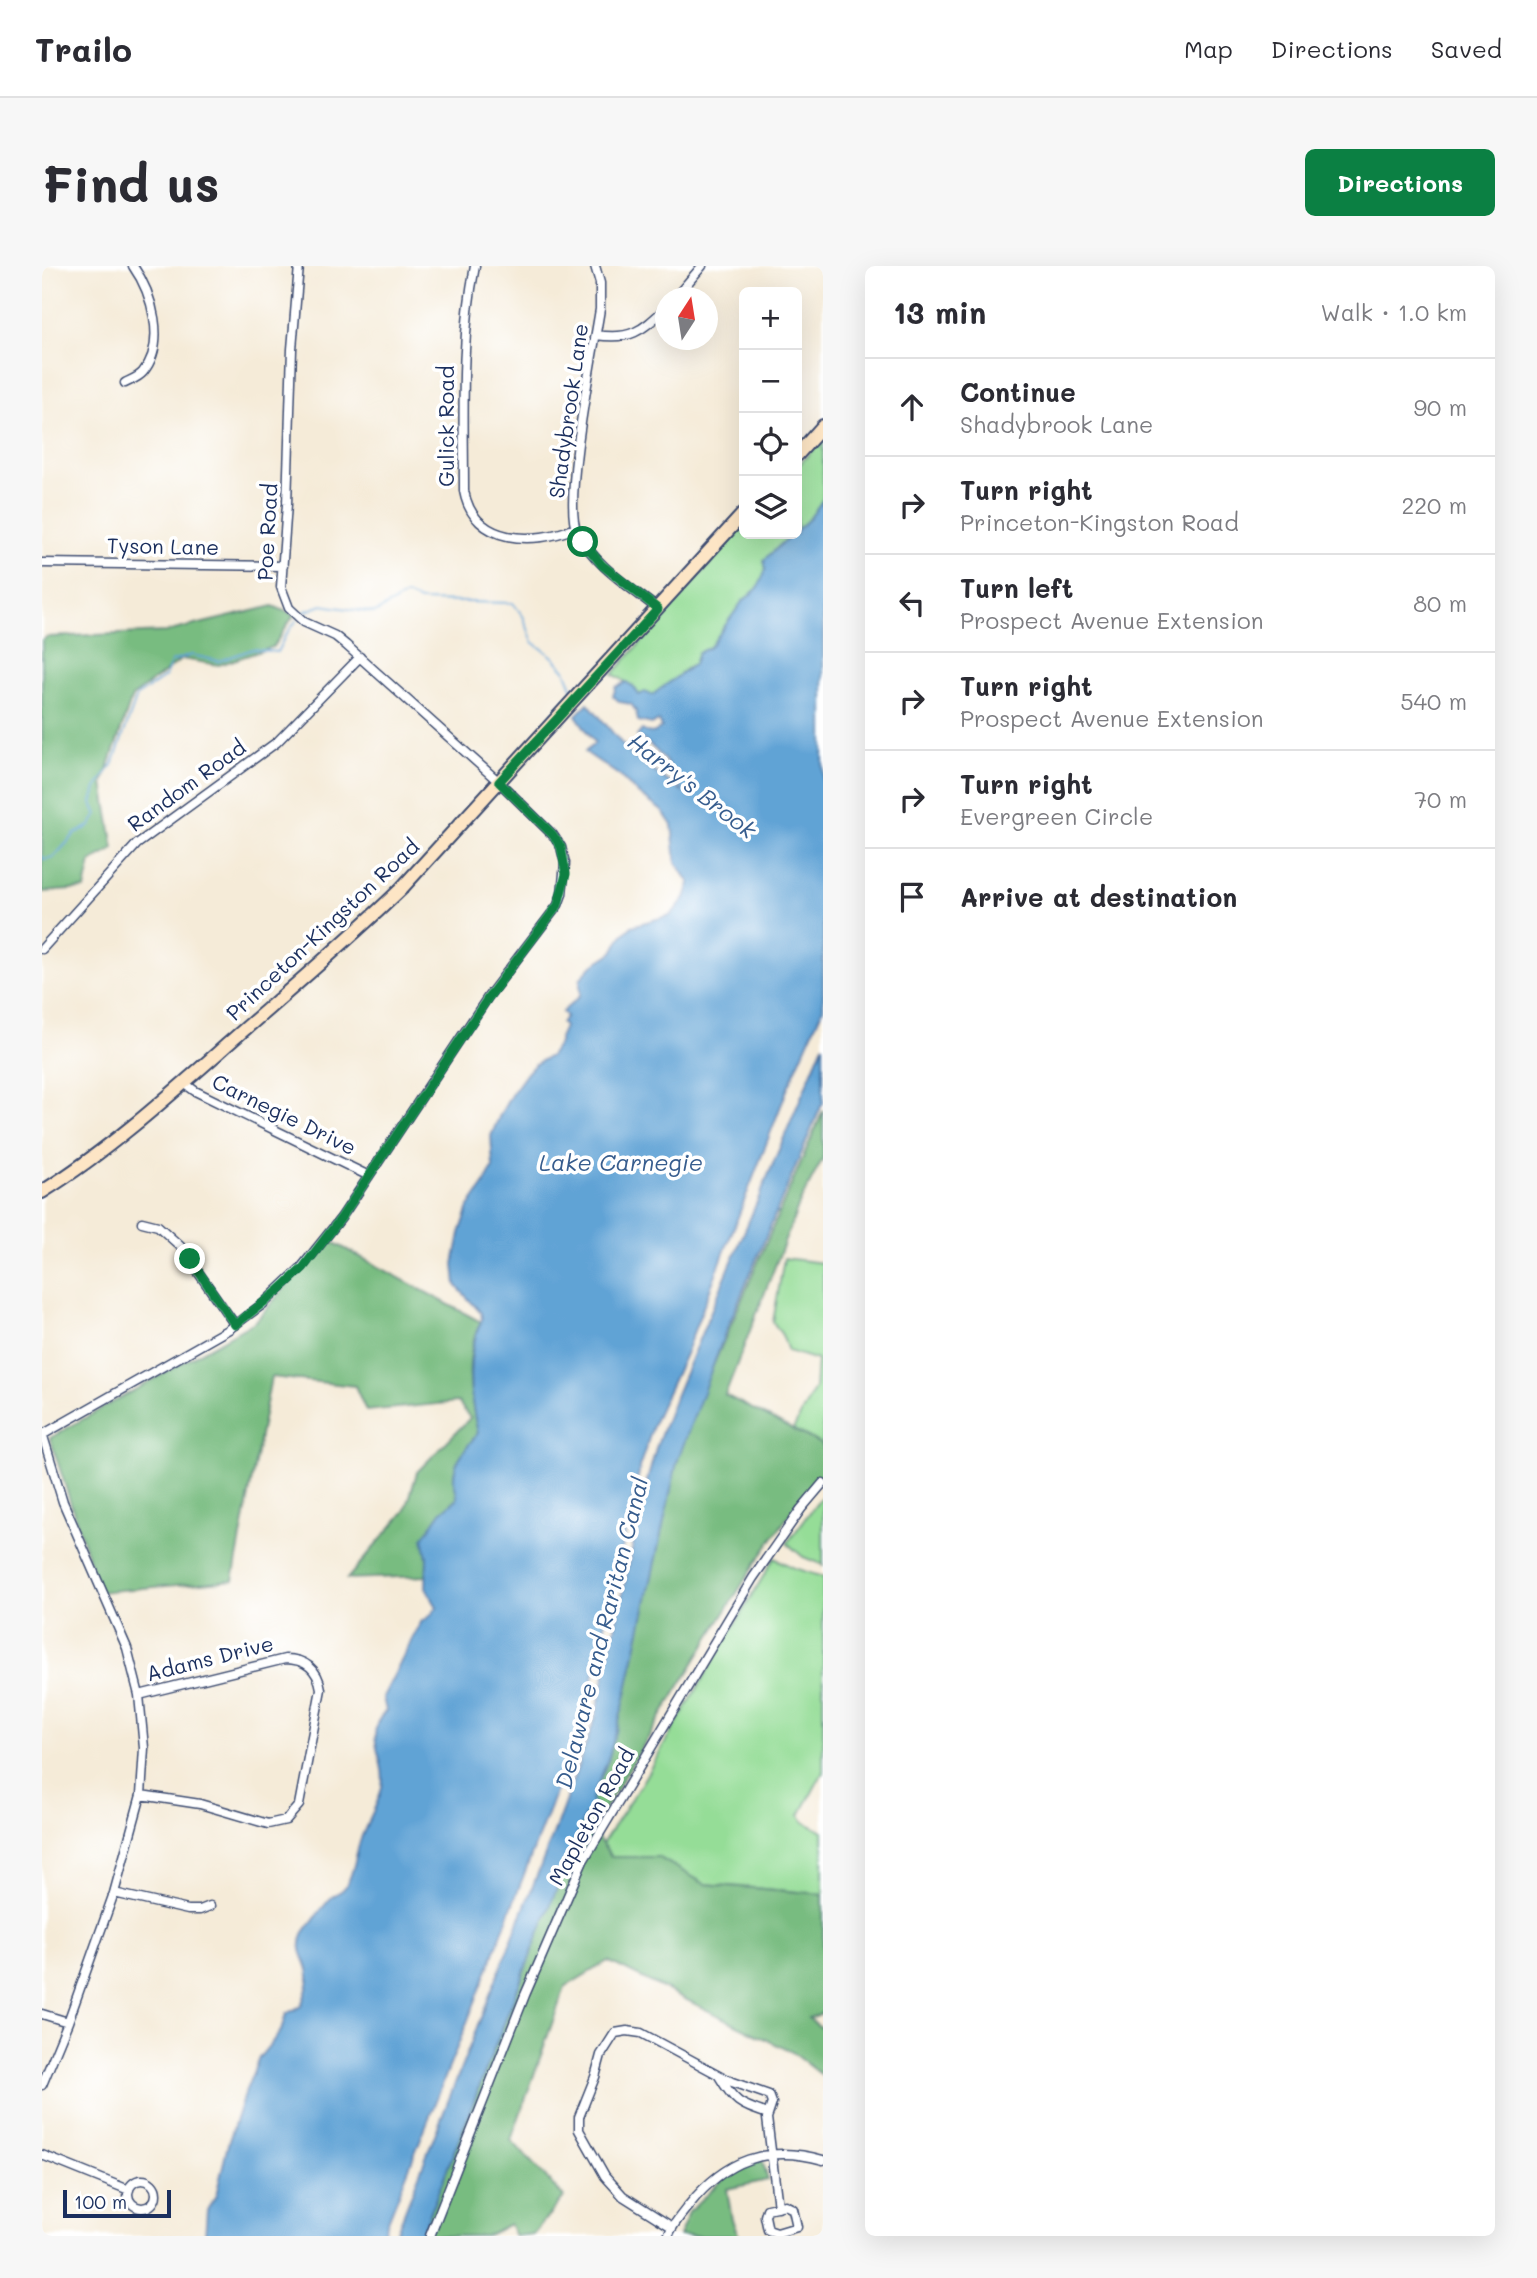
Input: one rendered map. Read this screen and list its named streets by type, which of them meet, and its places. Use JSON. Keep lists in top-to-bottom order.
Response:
{
  "streets": {
    "main road": ["Princeton-Kingston Road"],
    "street": [
      "Shadybrook Lane",
      "Gulick Road",
      "Poe Road",
      "Tyson Lane",
      "Random Road",
      "Carnegie Drive",
      "Adams Drive",
      "Mapleton Road"
    ]
  },
  "crossings": [
    ["Shadybrook Lane", "Gulick Road"],
    ["Shadybrook Lane", "Princeton-Kingston Road"],
    ["Poe Road", "Tyson Lane"],
    ["Poe Road", "Random Road"],
    ["Poe Road", "Princeton-Kingston Road"],
    ["Poe Road", "Carnegie Drive"],
    ["Princeton-Kingston Road", "Carnegie Drive"]
  ],
  "water": ["Harry's Brook", "Lake Carnegie", "Delaware and Raritan Canal"],
  "scale_bar": "100 m",
  "north": "top",
  "page": {
    "header": "Trailo",
    "nav": ["Map", "Directions", "Saved"],
    "buttons": "Directions",
    "title": "Find us",
    "heading": ["13 min", "Walk · 1.0 km"],
    "map_buttons": ["+", "−"],
    "list": [
      ["Continue", "Shadybrook Lane", "90 m"],
      ["Turn right", "Princeton-Kingston Road", "220 m"],
      ["Turn left", "Prospect Avenue Extension", "80 m"],
      ["Turn right", "Prospect Avenue Extension", "540 m"],
      ["Turn right", "Evergreen Circle", "70 m"],
      "Arrive at destination"
    ],
    "scale": "100 m"
  }
}
